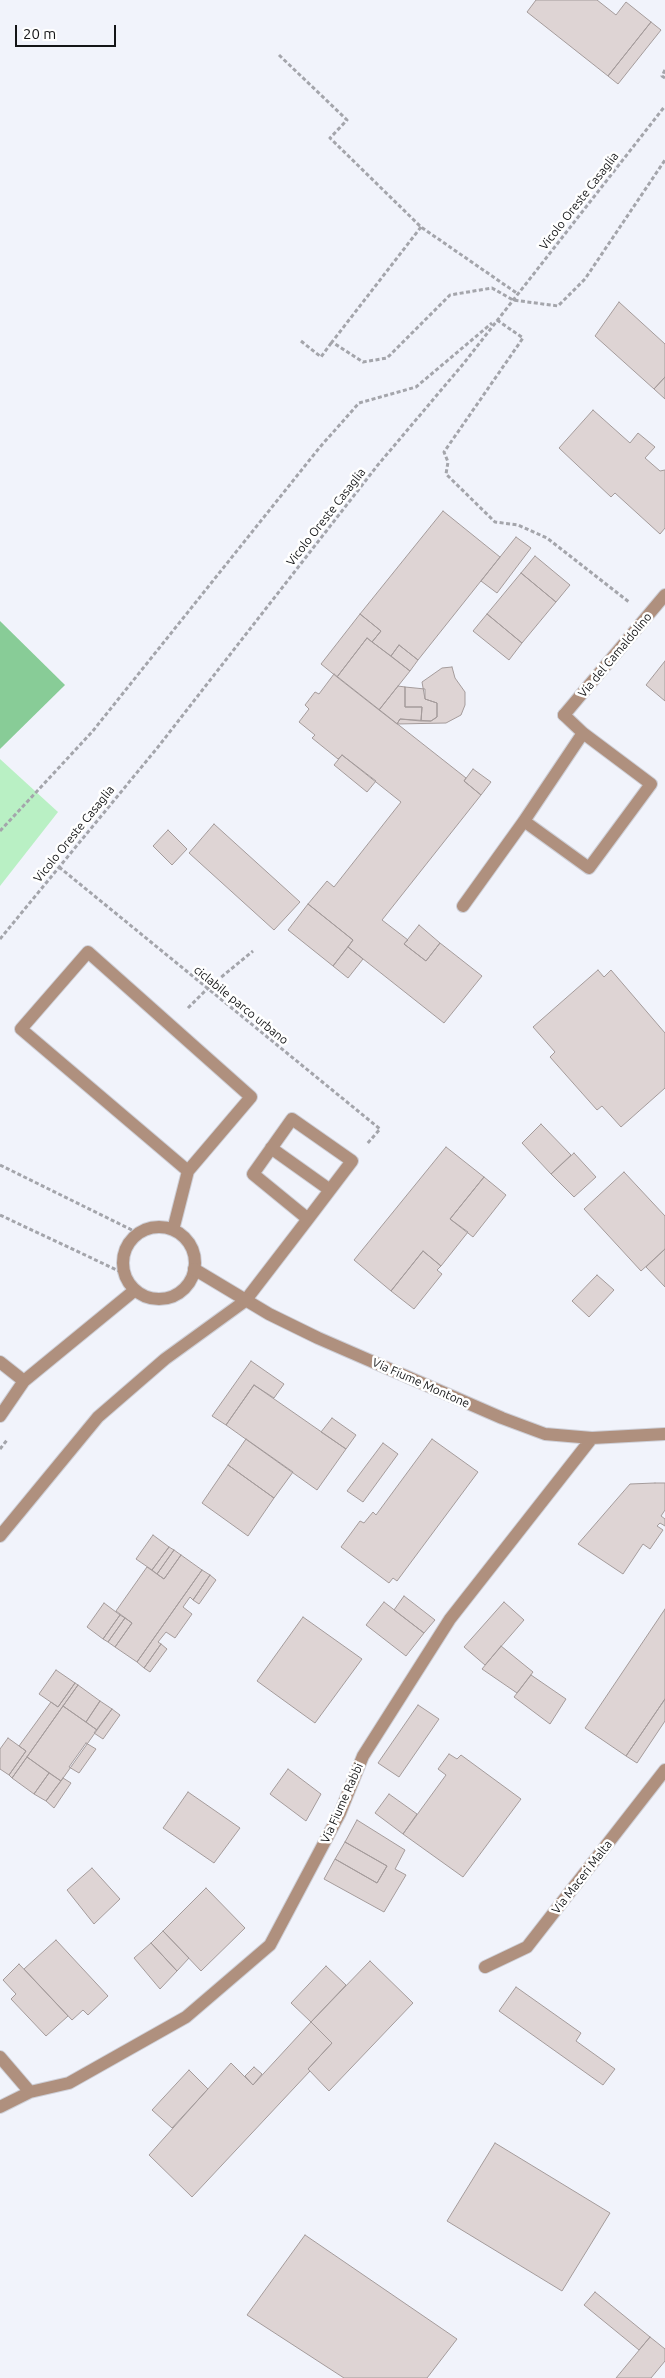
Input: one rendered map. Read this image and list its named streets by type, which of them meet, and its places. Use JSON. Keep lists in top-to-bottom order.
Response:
{
  "streets": {
    "street": [
      "Via del Camaldolino",
      "Via Fiume Montone",
      "Via Fiume Rabbi",
      "Via Maceri Malta"
    ],
    "path": ["Vicolo Oreste Casaglia", "ciclabile parco urbano"]
  },
  "crossings": [
    ["Vicolo Oreste Casaglia", "ciclabile parco urbano"],
    ["Via Fiume Montone", "Via Fiume Rabbi"]
  ],
  "scale_bar": "20 m"
}
